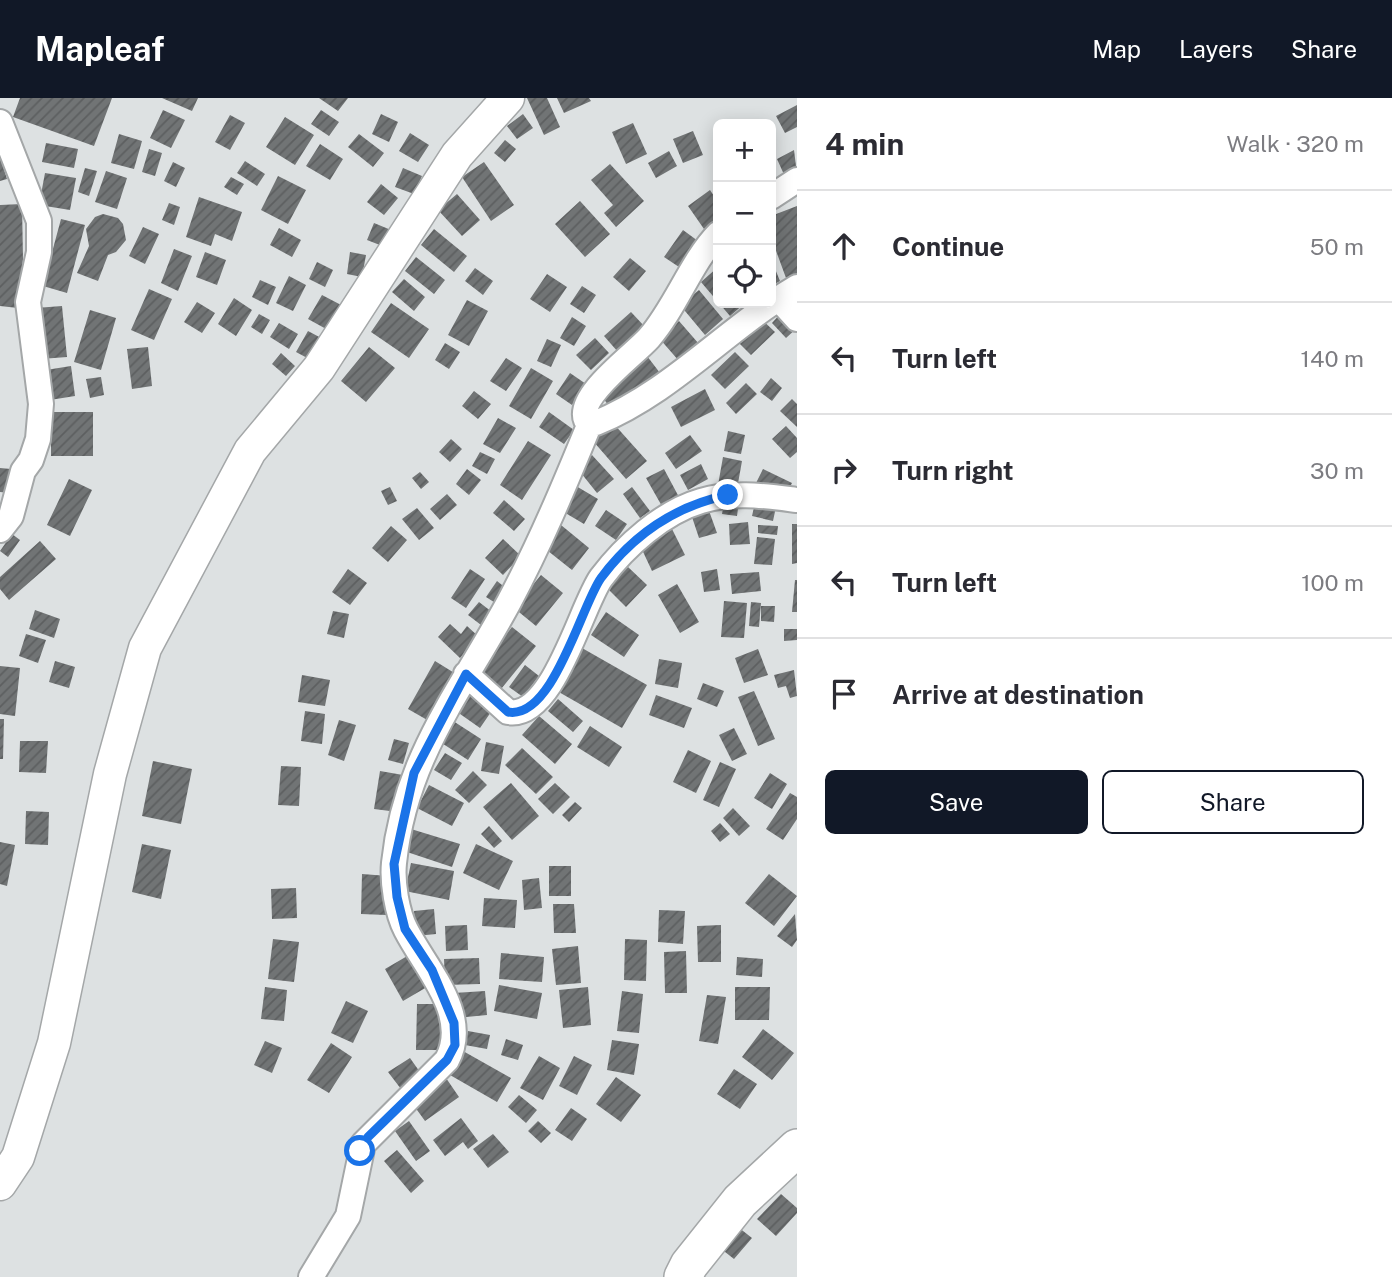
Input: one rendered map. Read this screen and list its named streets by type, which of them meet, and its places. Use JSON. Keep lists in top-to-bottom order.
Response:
{
  "page": {
    "header": "Mapleaf",
    "nav": ["Map", "Layers", "Share"],
    "heading": ["4 min", "Walk · 320 m"],
    "map_buttons": ["+", "−"],
    "list": [
      ["Continue", "50 m"],
      ["Turn left", "140 m"],
      ["Turn right", "30 m"],
      ["Turn left", "100 m"],
      "Arrive at destination"
    ],
    "buttons": ["Save", "Share"]
  }
}
